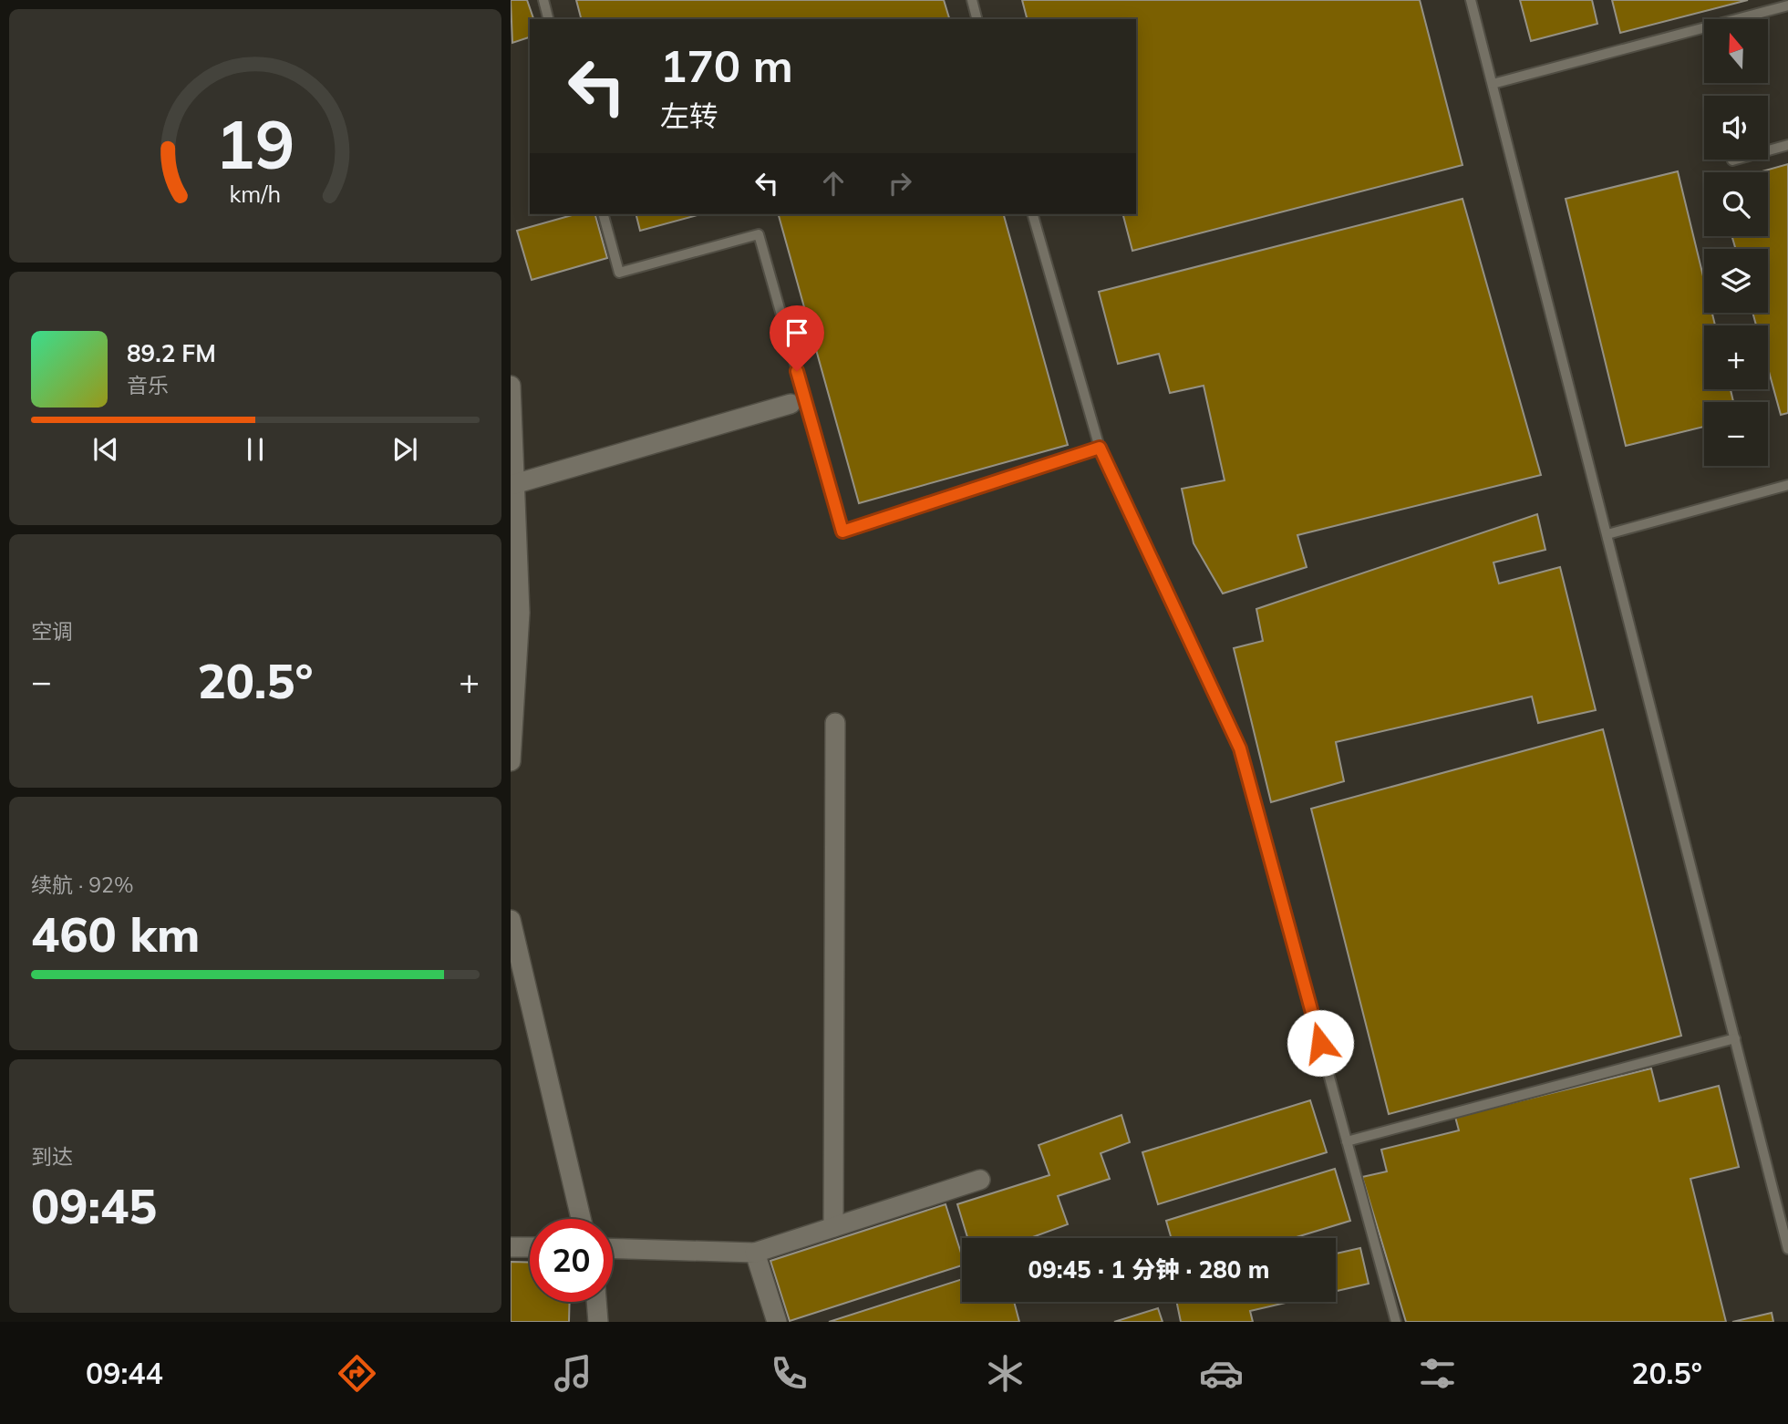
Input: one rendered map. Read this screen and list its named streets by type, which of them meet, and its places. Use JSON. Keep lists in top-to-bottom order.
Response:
{
  "north": "top",
  "page": {
    "map_buttons": ["+", "−"],
    "turn": ["170 m", "左转"],
    "song": ["89.2 FM", "音乐"],
    "tile": [
      "空调",
      ["续航 · 92%", "460 km"],
      ["到达", "09:45"]
    ],
    "heat": ["−", "20.5°", "+"],
    "limit": "20",
    "trip": "09:45 · 1 分钟 · 280 m",
    "tabs": ["09:44", "20.5°"],
    "gauge": ["19", "km/h"]
  }
}
